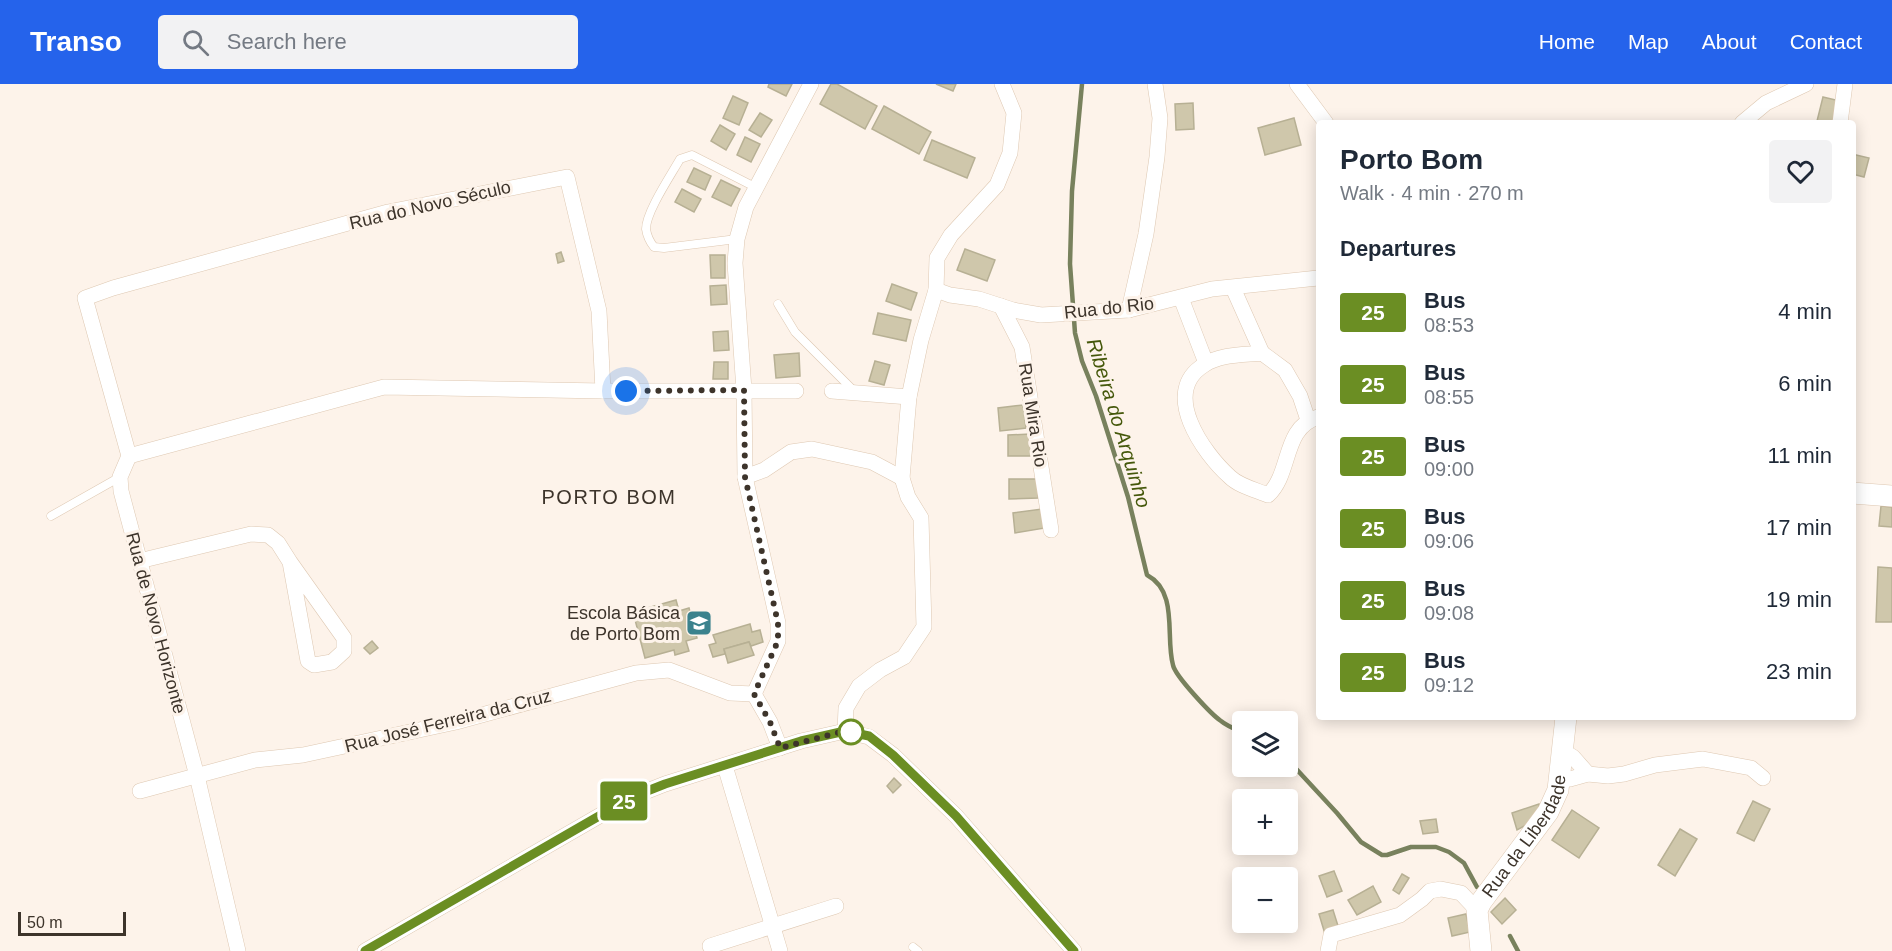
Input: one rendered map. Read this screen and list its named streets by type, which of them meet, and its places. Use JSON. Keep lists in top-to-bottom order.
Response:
{
  "streets": {
    "street": [
      "Rua do Novo Século",
      "Rua do Rio",
      "Rua Mira Rio",
      "Rua de Novo Horizonte",
      "Rua José Ferreira da Cruz",
      "Rua da Liberdade"
    ]
  },
  "crossings": [
    ["Rua do Rio", "Rua Mira Rio"],
    ["Rua de Novo Horizonte", "Rua José Ferreira da Cruz"]
  ],
  "districts": ["PORTO BOM"],
  "water": ["Ribeira do Arquinho"],
  "places": {
    "school or university": ["Escola Básica de Porto Bom"]
  },
  "lines": ["bus line 25"],
  "scale_bar": "50 m",
  "page": {
    "header": "Transo",
    "search": "Search here",
    "nav": [
      "Home",
      "Map",
      "About",
      "Contact"
    ],
    "on_map": "25",
    "heading": [
      ["Porto Bom", "Walk · 4 min · 270 m"],
      "Departures"
    ],
    "list": [
      {
        "mark": "25",
        "name": "Bus",
        "note": "08:53",
        "value": "4 min"
      },
      {
        "mark": "25",
        "name": "Bus",
        "note": "08:55",
        "value": "6 min"
      },
      {
        "mark": "25",
        "name": "Bus",
        "note": "09:00",
        "value": "11 min"
      },
      {
        "mark": "25",
        "name": "Bus",
        "note": "09:06",
        "value": "17 min"
      },
      {
        "mark": "25",
        "name": "Bus",
        "note": "09:08",
        "value": "19 min"
      },
      {
        "mark": "25",
        "name": "Bus",
        "note": "09:12",
        "value": "23 min"
      }
    ],
    "map_buttons": ["+", "−"],
    "scale": "50 m"
  }
}
